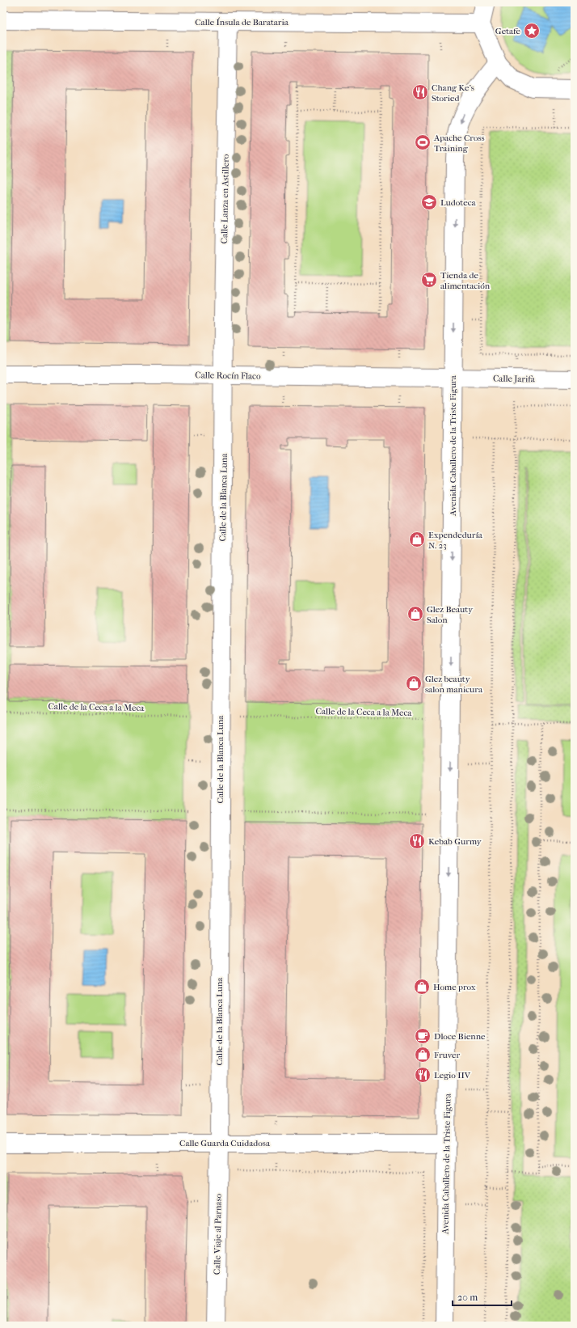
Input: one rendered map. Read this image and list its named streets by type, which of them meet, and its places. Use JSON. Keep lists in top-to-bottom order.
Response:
{
  "streets": {
    "street": [
      "Calle Ínsula de Barataria",
      "Calle Lanza en Astillero",
      "Calle Rocín Flaco",
      "Calle Jarifa",
      "Avenida Caballero de la Triste Figura",
      "Calle de la Blanca Luna",
      "Calle Guarda Cuidadosa",
      "Calle Viaje al Parnaso"
    ],
    "path": ["Calle de la Ceca a la Meca"]
  },
  "crossings": [
    ["Calle Ínsula de Barataria", "Calle Lanza en Astillero"],
    ["Calle Lanza en Astillero", "Calle Rocín Flaco"],
    ["Calle Lanza en Astillero", "Calle de la Blanca Luna"],
    ["Calle Rocín Flaco", "Calle Jarifa"],
    ["Calle Rocín Flaco", "Avenida Caballero de la Triste Figura"],
    ["Calle Rocín Flaco", "Calle de la Blanca Luna"],
    ["Calle Jarifa", "Avenida Caballero de la Triste Figura"],
    ["Avenida Caballero de la Triste Figura", "Calle Guarda Cuidadosa"],
    ["Calle de la Blanca Luna", "Calle Guarda Cuidadosa"],
    ["Calle de la Blanca Luna", "Calle Viaje al Parnaso"],
    ["Calle Guarda Cuidadosa", "Calle Viaje al Parnaso"]
  ],
  "one_way": ["Avenida Caballero de la Triste Figura"],
  "places": {
    "place": ["Getafe"],
    "restaurant": ["Chang Ke's Storied", "Kebab Gurmy", "Legio IIV"],
    "sports": ["Apache Cross Training"],
    "school or university": ["Ludoteca"],
    "supermarket": ["Tienda de alimentación"],
    "shop": [
      "Expendeduría N. 23",
      "Glez Beauty Salon",
      "Glez beauty salon manicura",
      "Home prox",
      "Fruver"
    ],
    "cafe": ["Dloce Bienne"]
  },
  "scale_bar": "20 m"
}
